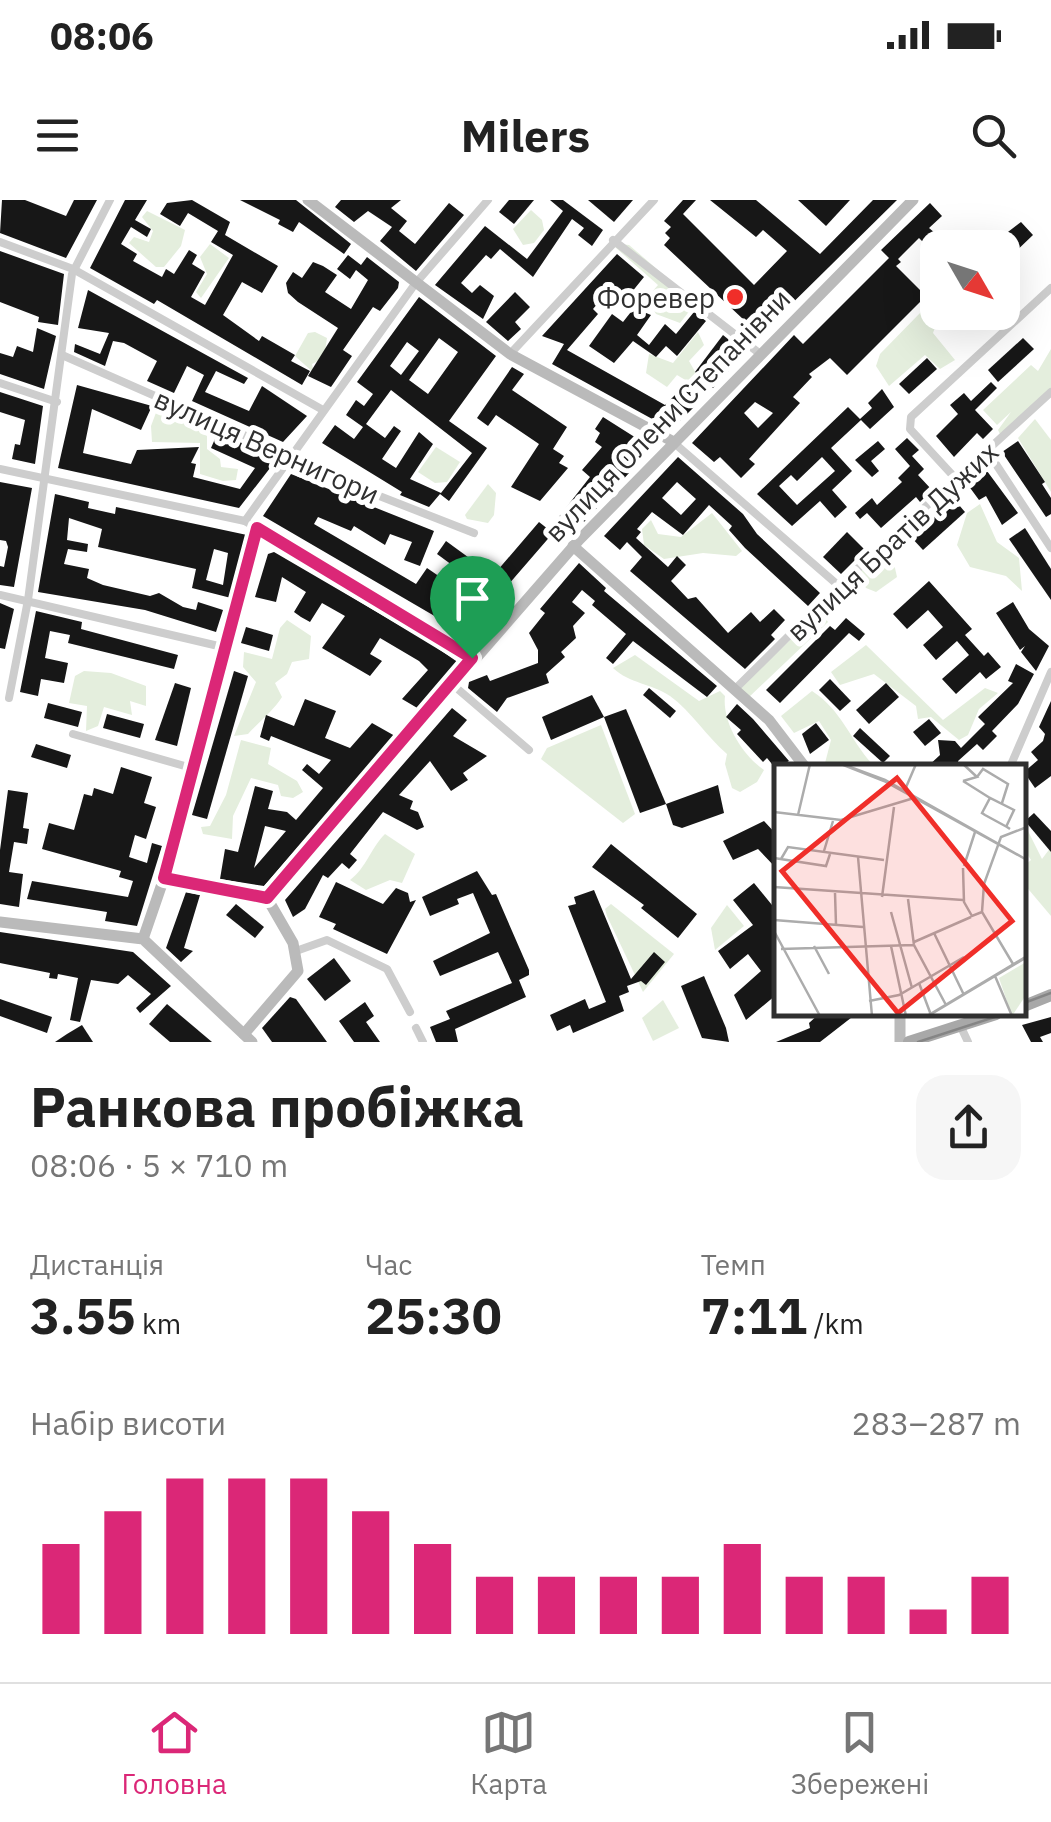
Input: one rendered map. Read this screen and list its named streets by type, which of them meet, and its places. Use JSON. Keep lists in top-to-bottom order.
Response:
{
  "streets": {
    "street": ["вулиця Олени Степанівни", "вулиця Вернигори", "вулиця Братів Дужих"]
  },
  "places": ["Форевер"],
  "north": "bottom right",
  "page": {
    "status": "08:06",
    "header": "Milers",
    "heading": ["Ранкова пробіжка", "08:06 · 5 × 710 m"],
    "stats": [
      ["Дистанція", "3.55 km"],
      ["Час", "25:30"],
      ["Темп", "7:11 /km"]
    ],
    "chart": ["Набір висоти", "283–287 m"],
    "tabs": ["Головна", "Карта", "Збережені"]
  }
}
